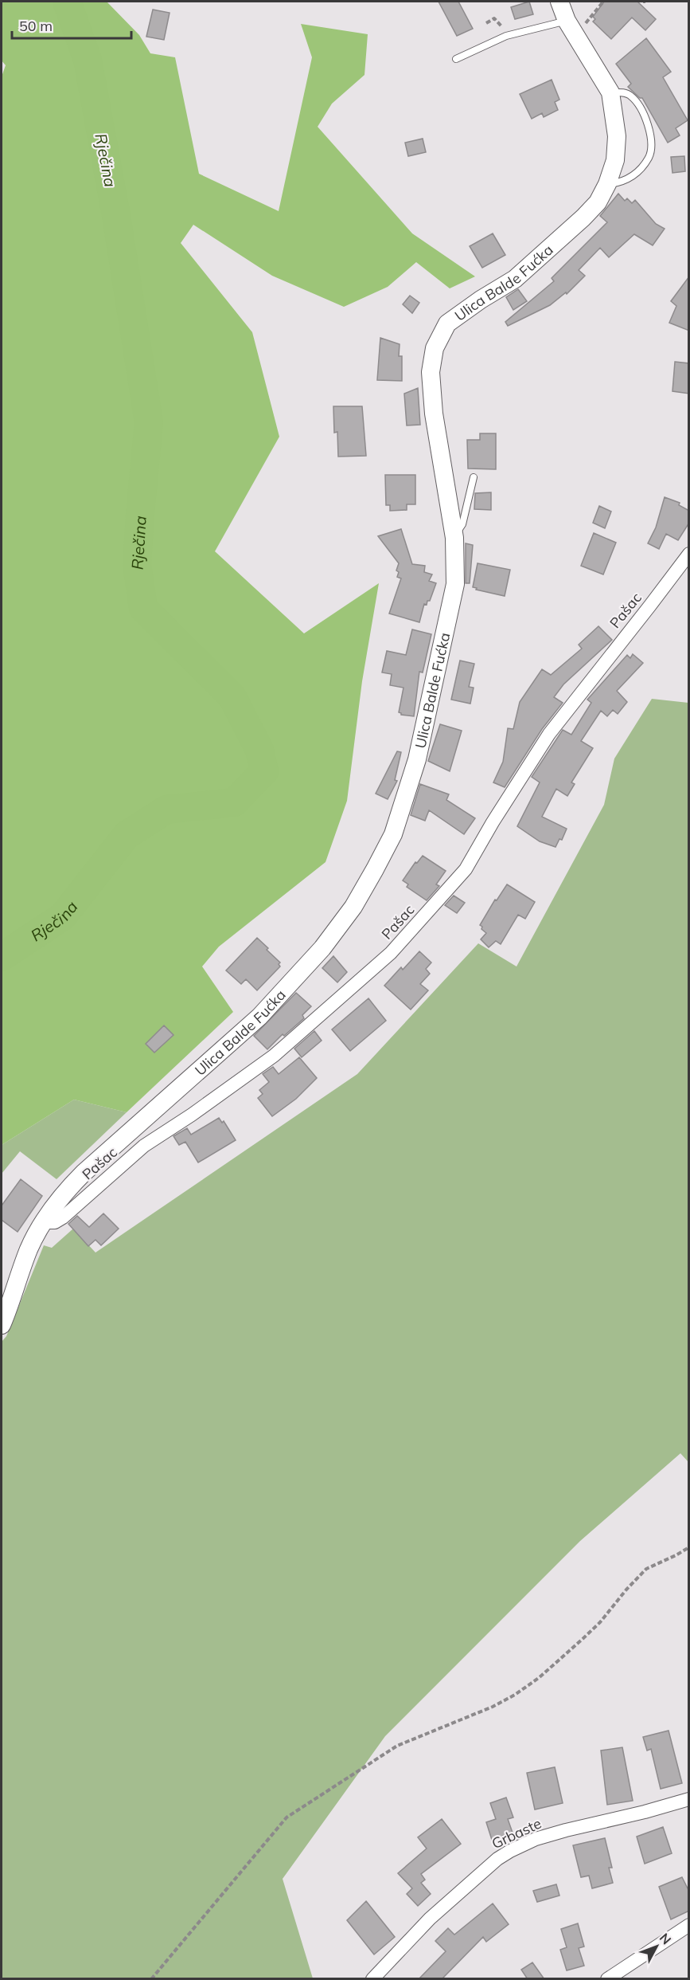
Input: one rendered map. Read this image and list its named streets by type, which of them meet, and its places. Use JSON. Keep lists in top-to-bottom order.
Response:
{
  "streets": {
    "main road": ["Ulica Balde Fućka"],
    "street": ["Pašac", "Grbaste"]
  },
  "crossings": [
    ["Ulica Balde Fućka", "Pašac"]
  ],
  "water": ["Rječina"],
  "scale_bar": "50 m",
  "north": "top right"
}
